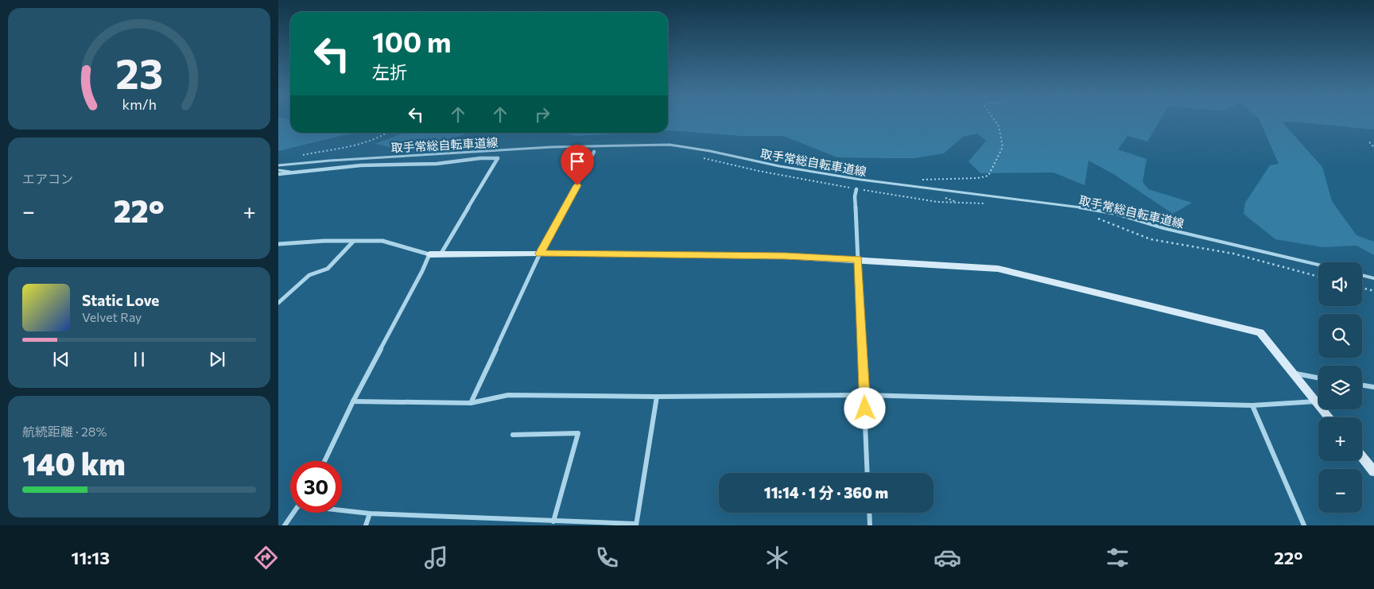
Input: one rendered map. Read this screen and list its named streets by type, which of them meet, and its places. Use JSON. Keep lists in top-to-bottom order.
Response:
{
  "streets": {
    "lane": ["取手常総自転車道線"]
  },
  "page": {
    "turn": ["100 m", "左折"],
    "tile": [
      "エアコン",
      ["航続距離 · 28%", "140 km"]
    ],
    "heat": ["−", "22°", "+"],
    "map_buttons": ["+", "−"],
    "song": ["Static Love", "Velvet Ray"],
    "limit": "30",
    "trip": "11:14 · 1 分 · 360 m",
    "tabs": ["11:13", "22°"],
    "gauge": ["23", "km/h"]
  }
}
